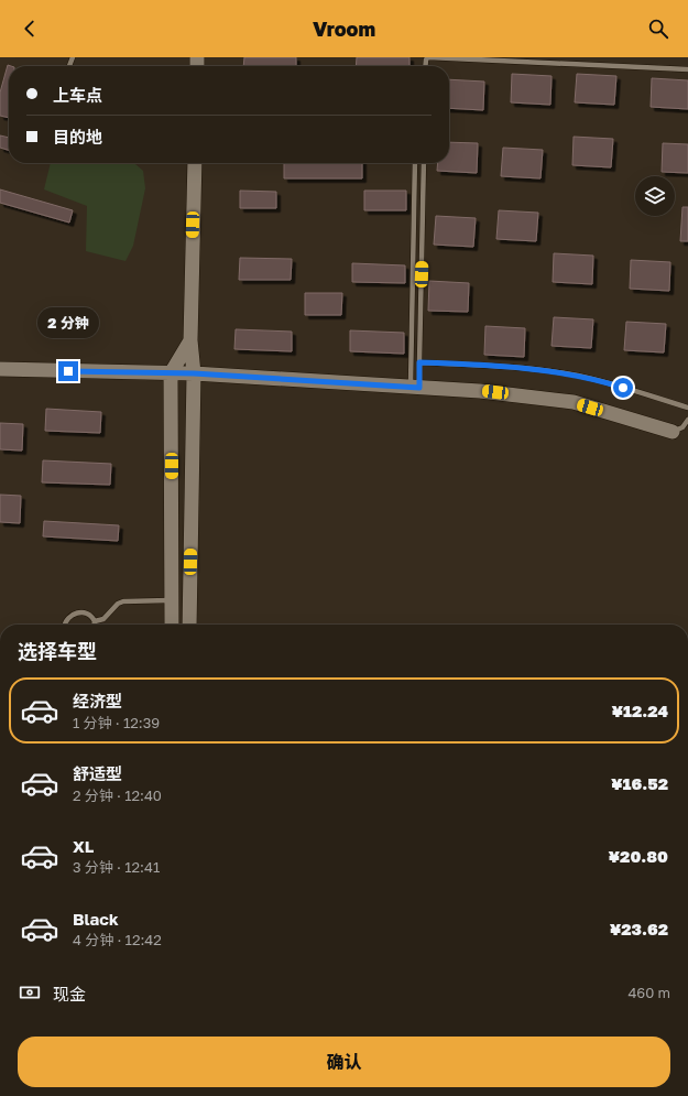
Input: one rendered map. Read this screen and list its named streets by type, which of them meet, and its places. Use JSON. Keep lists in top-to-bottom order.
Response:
{
  "page": {
    "header": "Vroom",
    "banner": ["上车点", "目的地"],
    "bubble": "2 分钟",
    "heading": "选择车型",
    "list": [
      {
        "name": "经济型",
        "note": "1 分钟 · 12:39",
        "value": "¥12.24"
      },
      {
        "name": "舒适型",
        "note": "2 分钟 · 12:40",
        "value": "¥16.52"
      },
      {
        "name": "XL",
        "note": "3 分钟 · 12:41",
        "value": "¥20.80"
      },
      {
        "name": "Black",
        "note": "4 分钟 · 12:42",
        "value": "¥23.62"
      }
    ],
    "pay": ["现金", "460 m"],
    "buttons": "确认"
  }
}
